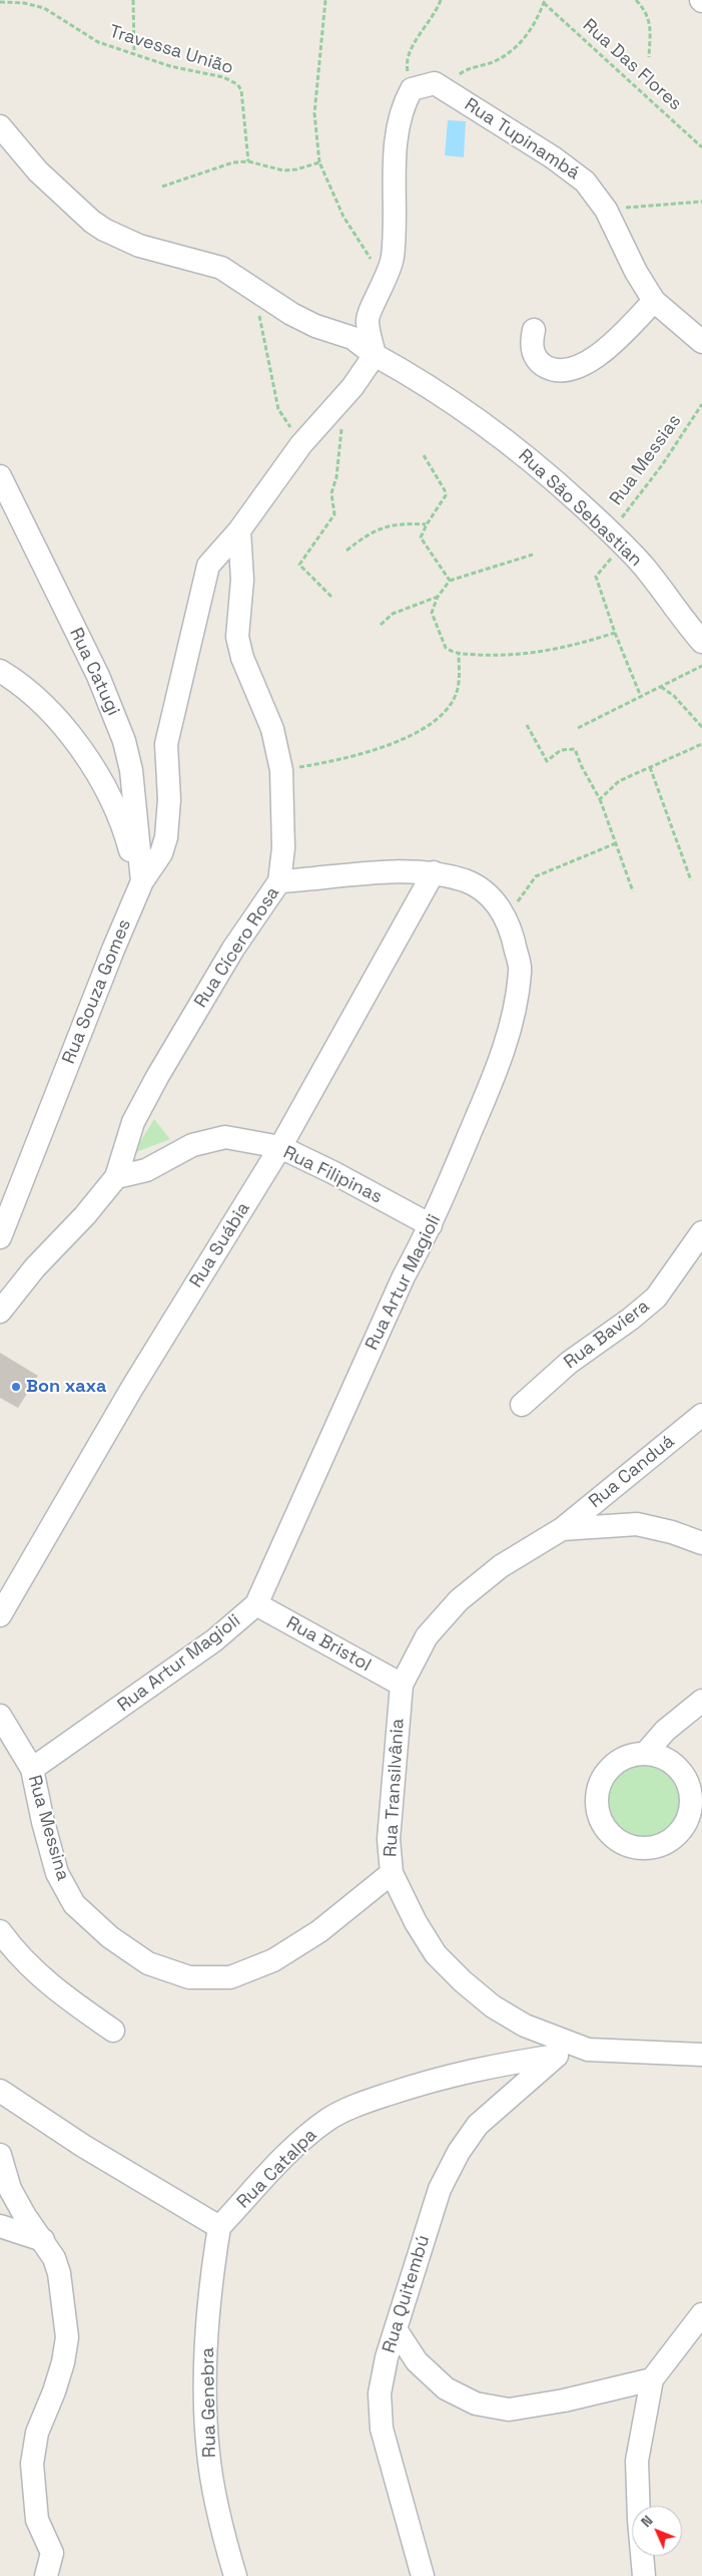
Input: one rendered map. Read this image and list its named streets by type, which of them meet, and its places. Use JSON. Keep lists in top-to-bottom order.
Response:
{
  "streets": {
    "street": [
      "Rua Tupinambá",
      "Rua São Sebastian",
      "Rua Catugi",
      "Rua Cícero Rosa",
      "Rua Souza Gomes",
      "Rua Filipinas",
      "Rua Suábia",
      "Rua Artur Magioli",
      "Rua Baviera",
      "Rua Canduá",
      "Rua Bristol",
      "Rua Transilvânia",
      "Rua Messina",
      "Rua Catalpa",
      "Rua Quitembú",
      "Rua Genebra"
    ],
    "path": ["Travessa União", "Rua Das Flores", "Rua Messias"]
  },
  "crossings": [
    ["Rua Messias", "Rua São Sebastian"],
    ["Rua São Sebastian", "Rua Souza Gomes"],
    ["Rua Catugi", "Rua Souza Gomes"],
    ["Rua Cícero Rosa", "Rua Souza Gomes"],
    ["Rua Cícero Rosa", "Rua Filipinas"],
    ["Rua Cícero Rosa", "Rua Artur Magioli"],
    ["Rua Filipinas", "Rua Suábia"],
    ["Rua Filipinas", "Rua Artur Magioli"],
    ["Rua Suábia", "Rua Artur Magioli"],
    ["Rua Artur Magioli", "Rua Bristol"],
    ["Rua Artur Magioli", "Rua Messina"],
    ["Rua Canduá", "Rua Transilvânia"],
    ["Rua Bristol", "Rua Transilvânia"],
    ["Rua Transilvânia", "Rua Messina"],
    ["Rua Transilvânia", "Rua Catalpa"],
    ["Rua Catalpa", "Rua Quitembú"],
    ["Rua Catalpa", "Rua Genebra"]
  ],
  "places": ["Bon xaxa"],
  "north": "top left"
}
